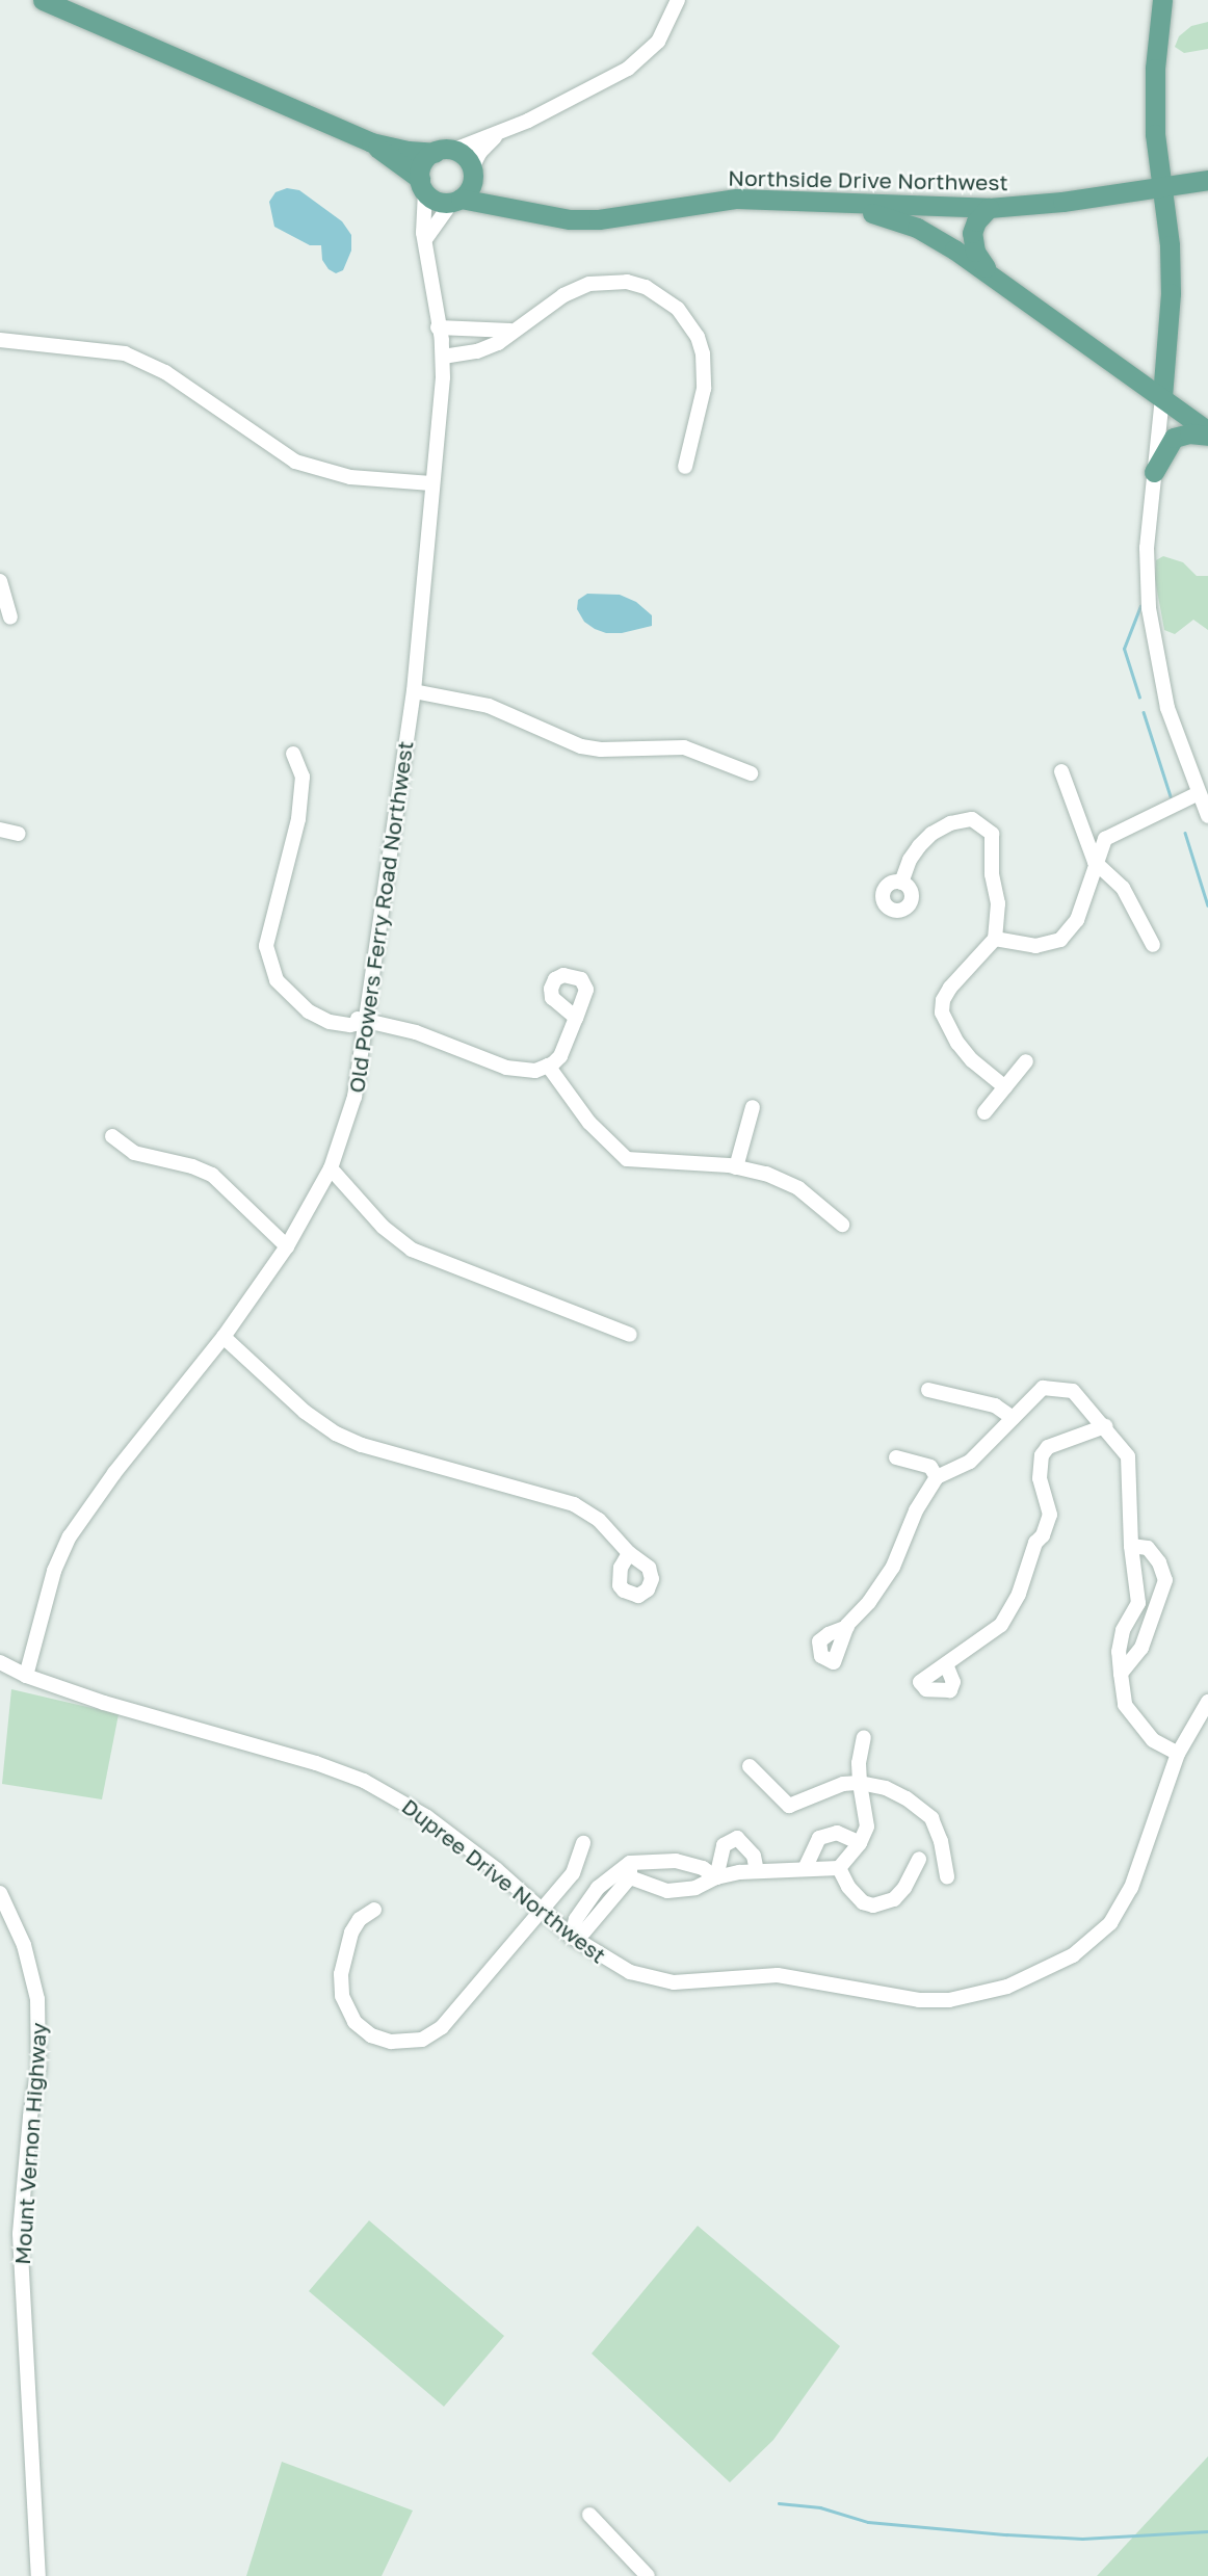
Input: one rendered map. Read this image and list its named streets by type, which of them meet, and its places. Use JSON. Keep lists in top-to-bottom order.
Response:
{
  "streets": {
    "main road": ["Northside Drive Northwest"],
    "street": ["Old Powers Ferry Road Northwest", "Dupree Drive Northwest", "Mount Vernon Highway"]
  },
  "crossings": [
    ["Northside Drive Northwest", "Old Powers Ferry Road Northwest"],
    ["Old Powers Ferry Road Northwest", "Dupree Drive Northwest"]
  ]
}
